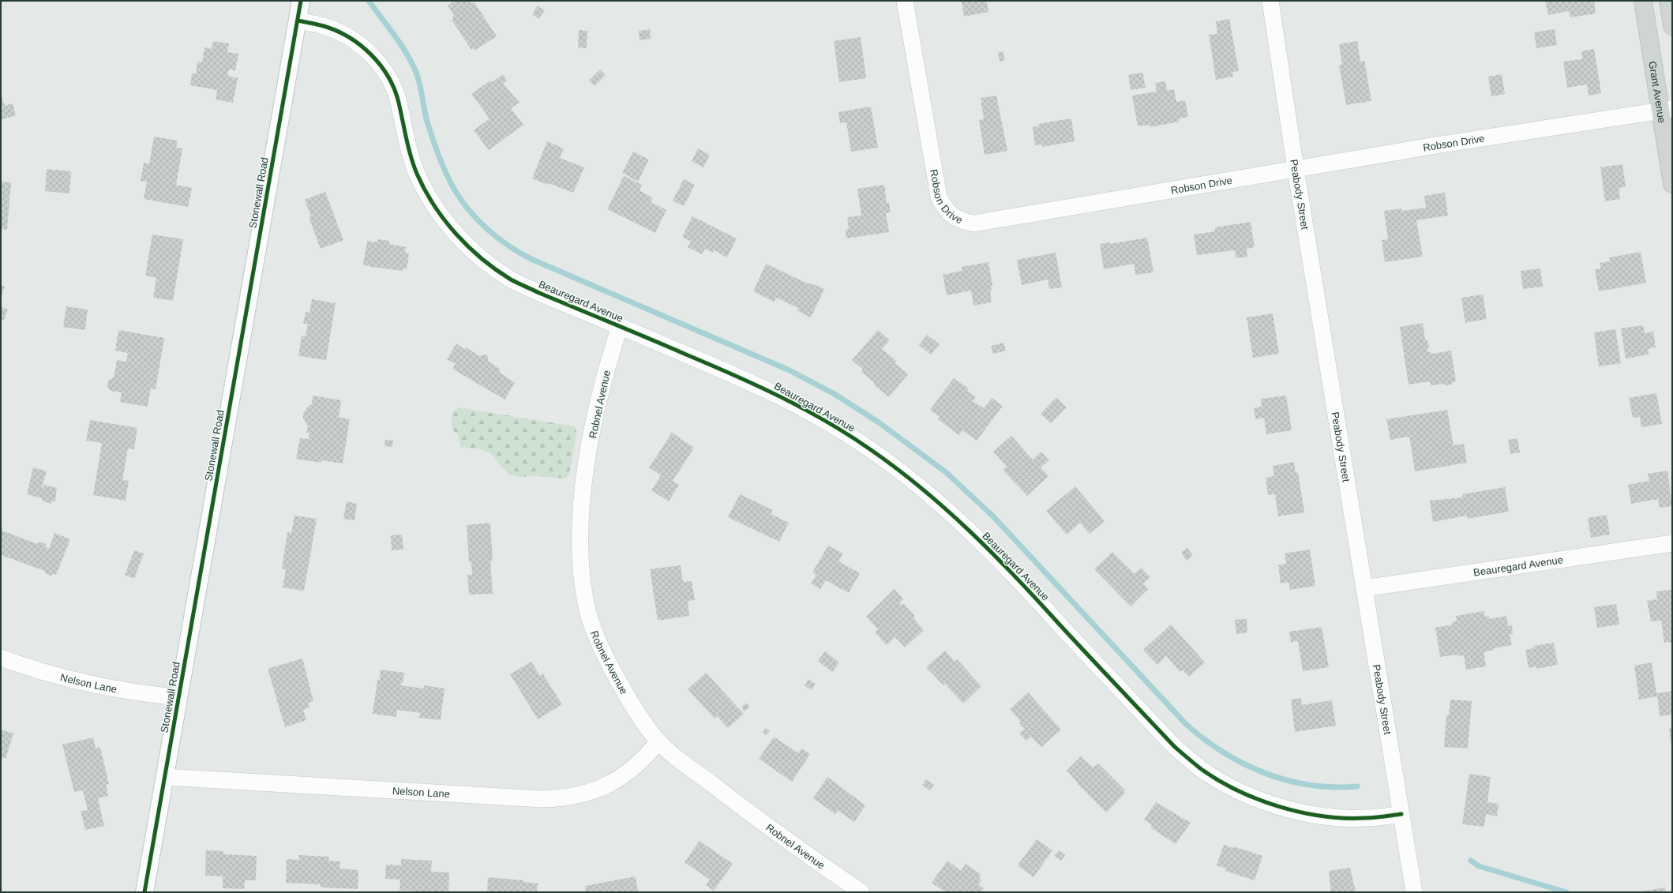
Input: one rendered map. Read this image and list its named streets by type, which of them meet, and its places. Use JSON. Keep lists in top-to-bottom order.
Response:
{
  "streets": {
    "main road": ["Grant Avenue"],
    "street": [
      "Robson Drive",
      "Stonewall Road",
      "Peabody Street",
      "Beauregard Avenue",
      "Robnel Avenue",
      "Nelson Lane"
    ]
  },
  "crossings": [
    ["Grant Avenue", "Robson Drive"],
    ["Robson Drive", "Peabody Street"],
    ["Stonewall Road", "Beauregard Avenue"],
    ["Stonewall Road", "Nelson Lane"],
    ["Peabody Street", "Beauregard Avenue"],
    ["Beauregard Avenue", "Robnel Avenue"],
    ["Robnel Avenue", "Nelson Lane"]
  ]
}
